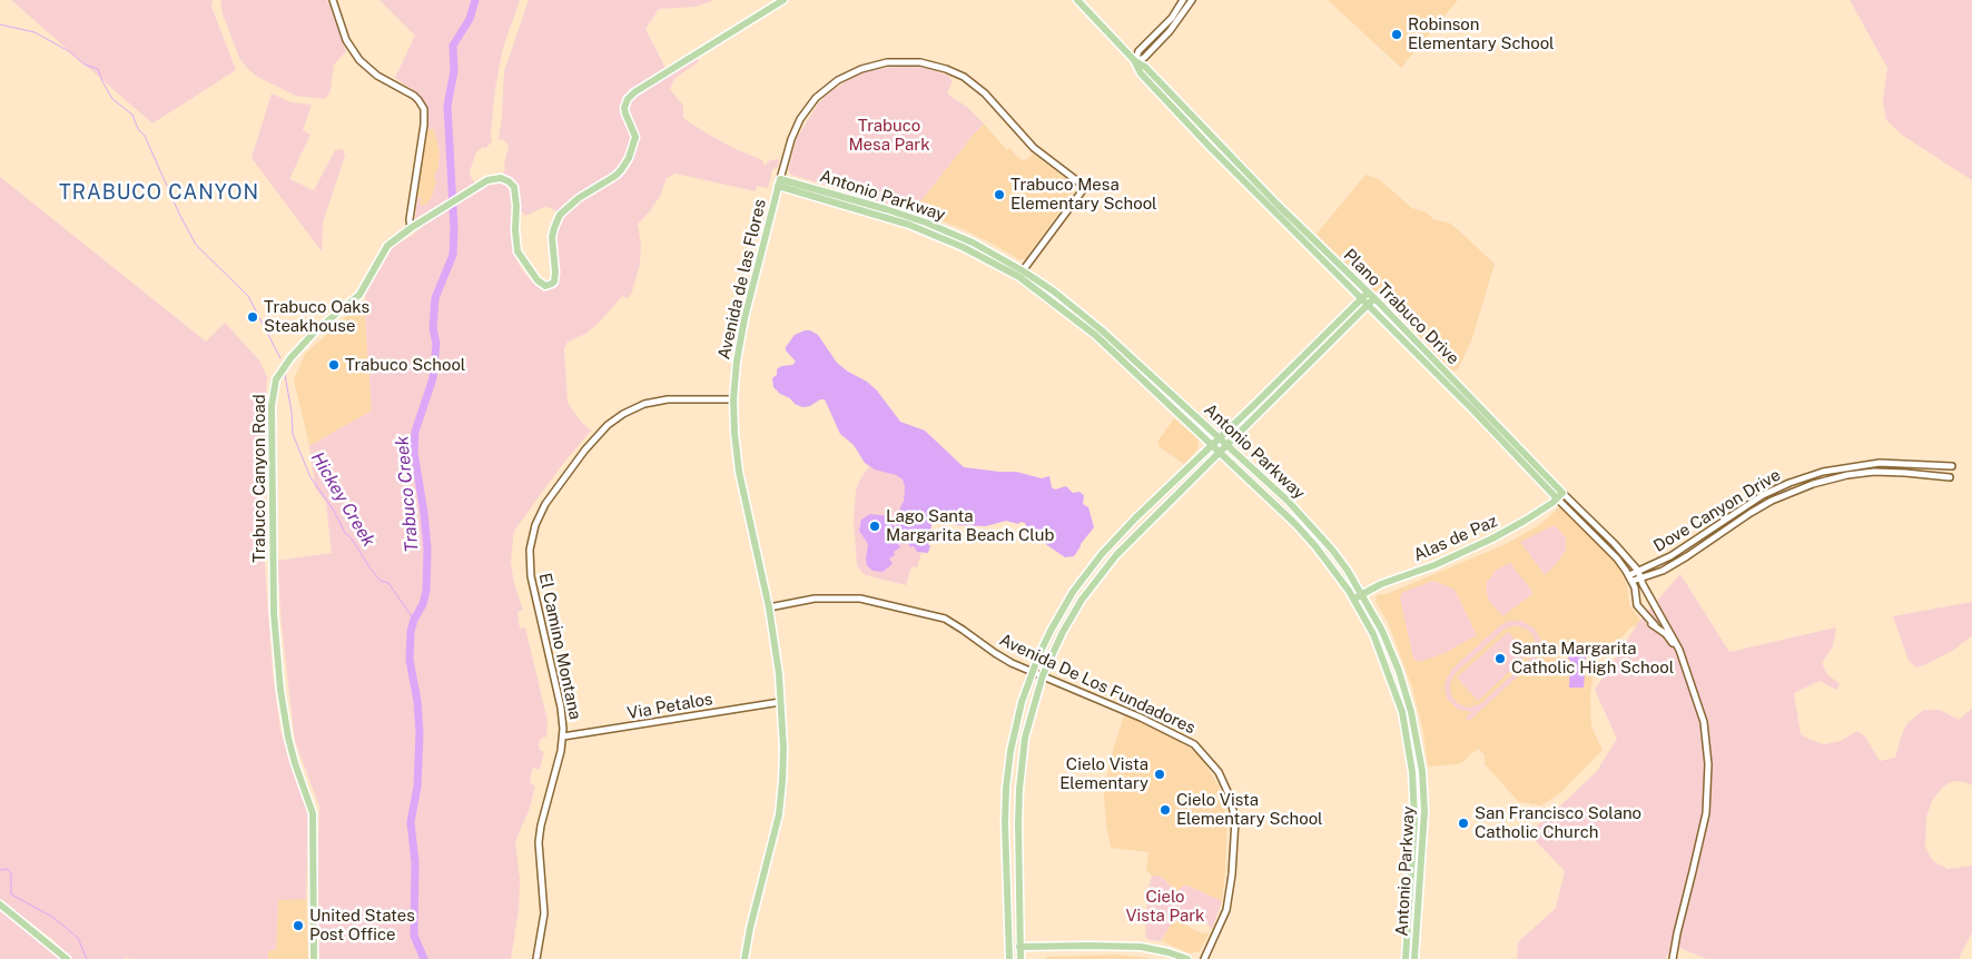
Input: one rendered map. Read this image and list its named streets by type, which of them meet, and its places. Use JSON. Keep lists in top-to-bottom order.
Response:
{
  "streets": {
    "main road": [
      "Antonio Parkway",
      "Avenida de las Flores",
      "Plano Trabuco Drive",
      "Trabuco Canyon Road",
      "Alas de Paz"
    ],
    "street": [
      "Dove Canyon Drive",
      "El Camino Montana",
      "Avenida De Los Fundadores",
      "Via Petalos"
    ]
  },
  "crossings": [
    ["Antonio Parkway", "Avenida de las Flores"],
    ["Antonio Parkway", "Alas de Paz"],
    ["Avenida de las Flores", "El Camino Montana"],
    ["Avenida de las Flores", "Avenida De Los Fundadores"],
    ["Avenida de las Flores", "Via Petalos"],
    ["Plano Trabuco Drive", "Dove Canyon Drive"],
    ["Plano Trabuco Drive", "Alas de Paz"],
    ["El Camino Montana", "Via Petalos"]
  ],
  "districts": ["TRABUCO CANYON"],
  "water": ["Trabuco Creek", "Hickey Creek"],
  "parks": ["Trabuco Mesa Park", "Cielo Vista Park"],
  "places": [
    "Robinson Elementary School",
    "Trabuco Mesa Elementary School",
    "Trabuco Oaks Steakhouse",
    "Trabuco School",
    "Lago Santa Margarita Beach Club",
    "Santa Margarita Catholic High School",
    "Cielo Vista Elementary",
    "Cielo Vista Elementary School",
    "San Francisco Solano Catholic Church",
    "United States Post Office"
  ]
}
